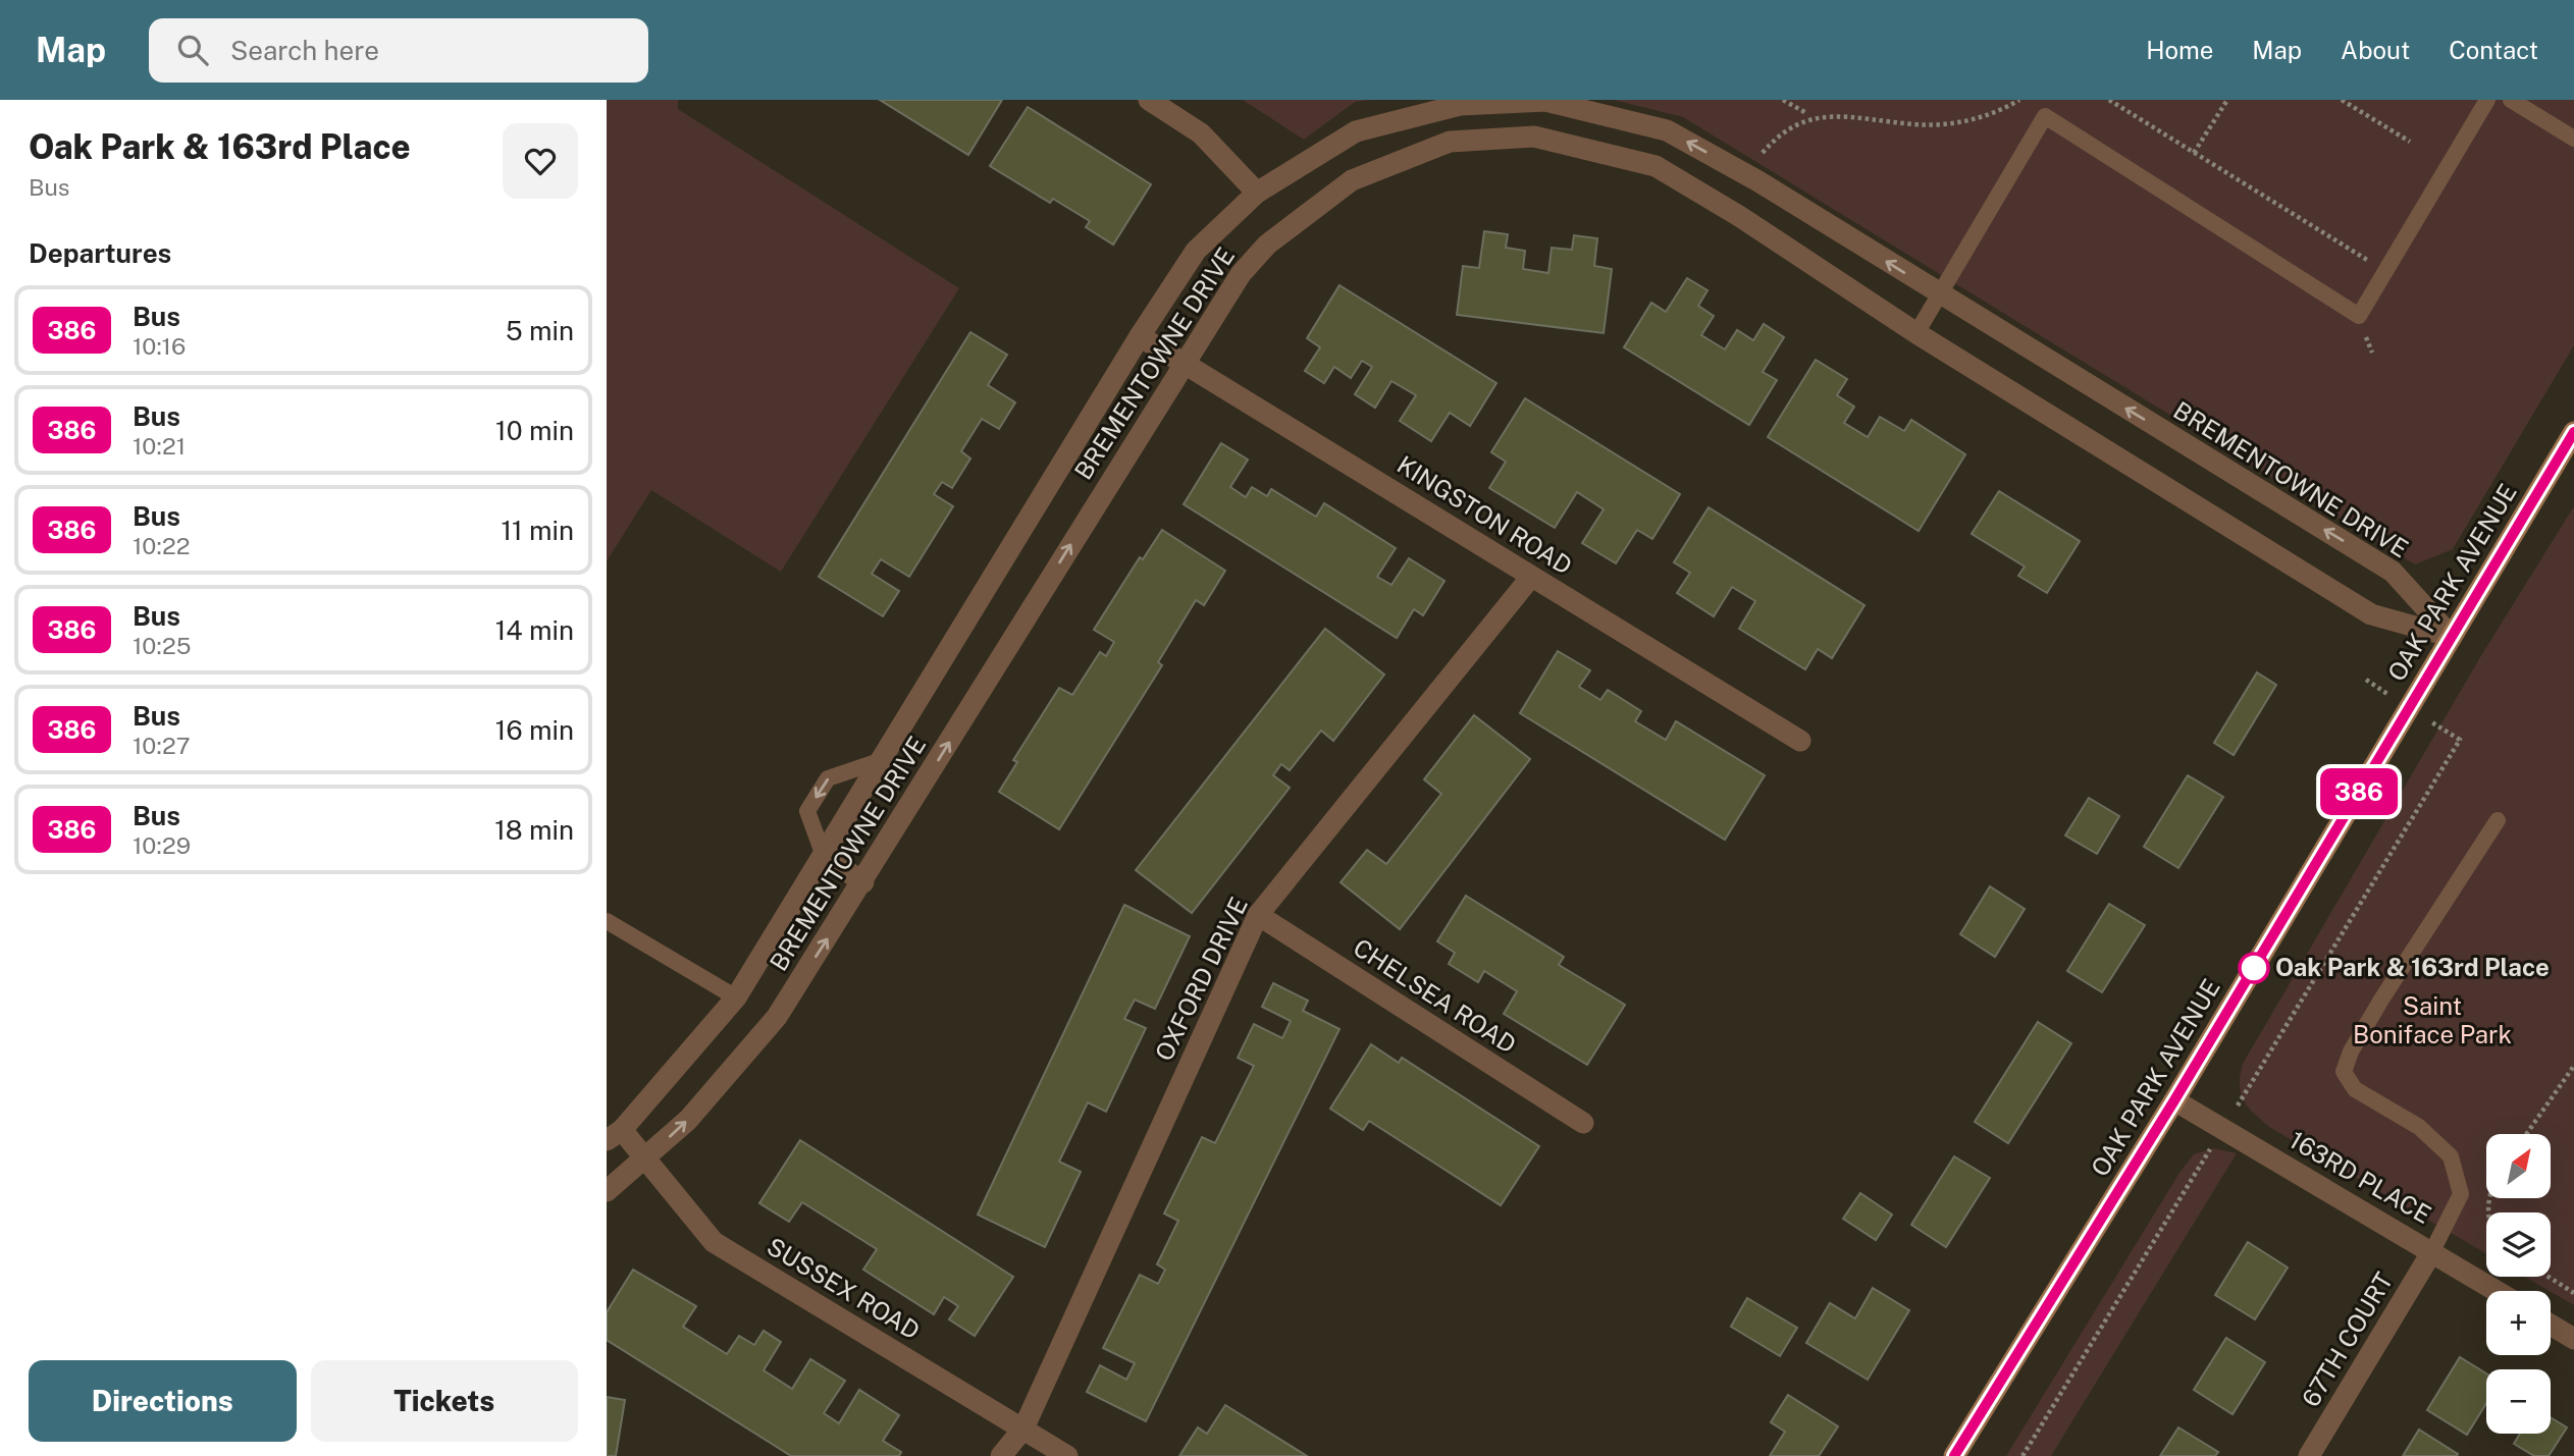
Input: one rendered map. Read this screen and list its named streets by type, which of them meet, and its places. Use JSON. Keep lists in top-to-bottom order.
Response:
{
  "streets": {
    "street": [
      "BREMENTOWNE DRIVE",
      "KINGSTON ROAD",
      "OAK PARK AVENUE",
      "OXFORD DRIVE",
      "CHELSEA ROAD",
      "163RD PLACE",
      "SUSSEX ROAD",
      "67TH COURT"
    ]
  },
  "crossings": [
    ["BREMENTOWNE DRIVE", "KINGSTON ROAD"],
    ["BREMENTOWNE DRIVE", "OAK PARK AVENUE"],
    ["BREMENTOWNE DRIVE", "SUSSEX ROAD"],
    ["KINGSTON ROAD", "OXFORD DRIVE"],
    ["OAK PARK AVENUE", "163RD PLACE"],
    ["OXFORD DRIVE", "CHELSEA ROAD"],
    ["OXFORD DRIVE", "SUSSEX ROAD"],
    ["163RD PLACE", "67TH COURT"]
  ],
  "parks": ["Saint Boniface Park"],
  "places": ["Oak Park & 163rd Place"],
  "lines": ["bus line 386"],
  "north": "top right",
  "page": {
    "header": "Map",
    "search": "Search here",
    "nav": [
      "Home",
      "Map",
      "About",
      "Contact"
    ],
    "heading": [
      ["Oak Park & 163rd Place", "Bus"],
      "Departures"
    ],
    "on_map": "386",
    "list": [
      {
        "mark": "386",
        "name": "Bus",
        "note": "10:16",
        "value": "5 min"
      },
      {
        "mark": "386",
        "name": "Bus",
        "note": "10:21",
        "value": "10 min"
      },
      {
        "mark": "386",
        "name": "Bus",
        "note": "10:22",
        "value": "11 min"
      },
      {
        "mark": "386",
        "name": "Bus",
        "note": "10:25",
        "value": "14 min"
      },
      {
        "mark": "386",
        "name": "Bus",
        "note": "10:27",
        "value": "16 min"
      },
      {
        "mark": "386",
        "name": "Bus",
        "note": "10:29",
        "value": "18 min"
      }
    ],
    "map_buttons": ["+", "−"],
    "buttons": ["Directions", "Tickets"]
  }
}
